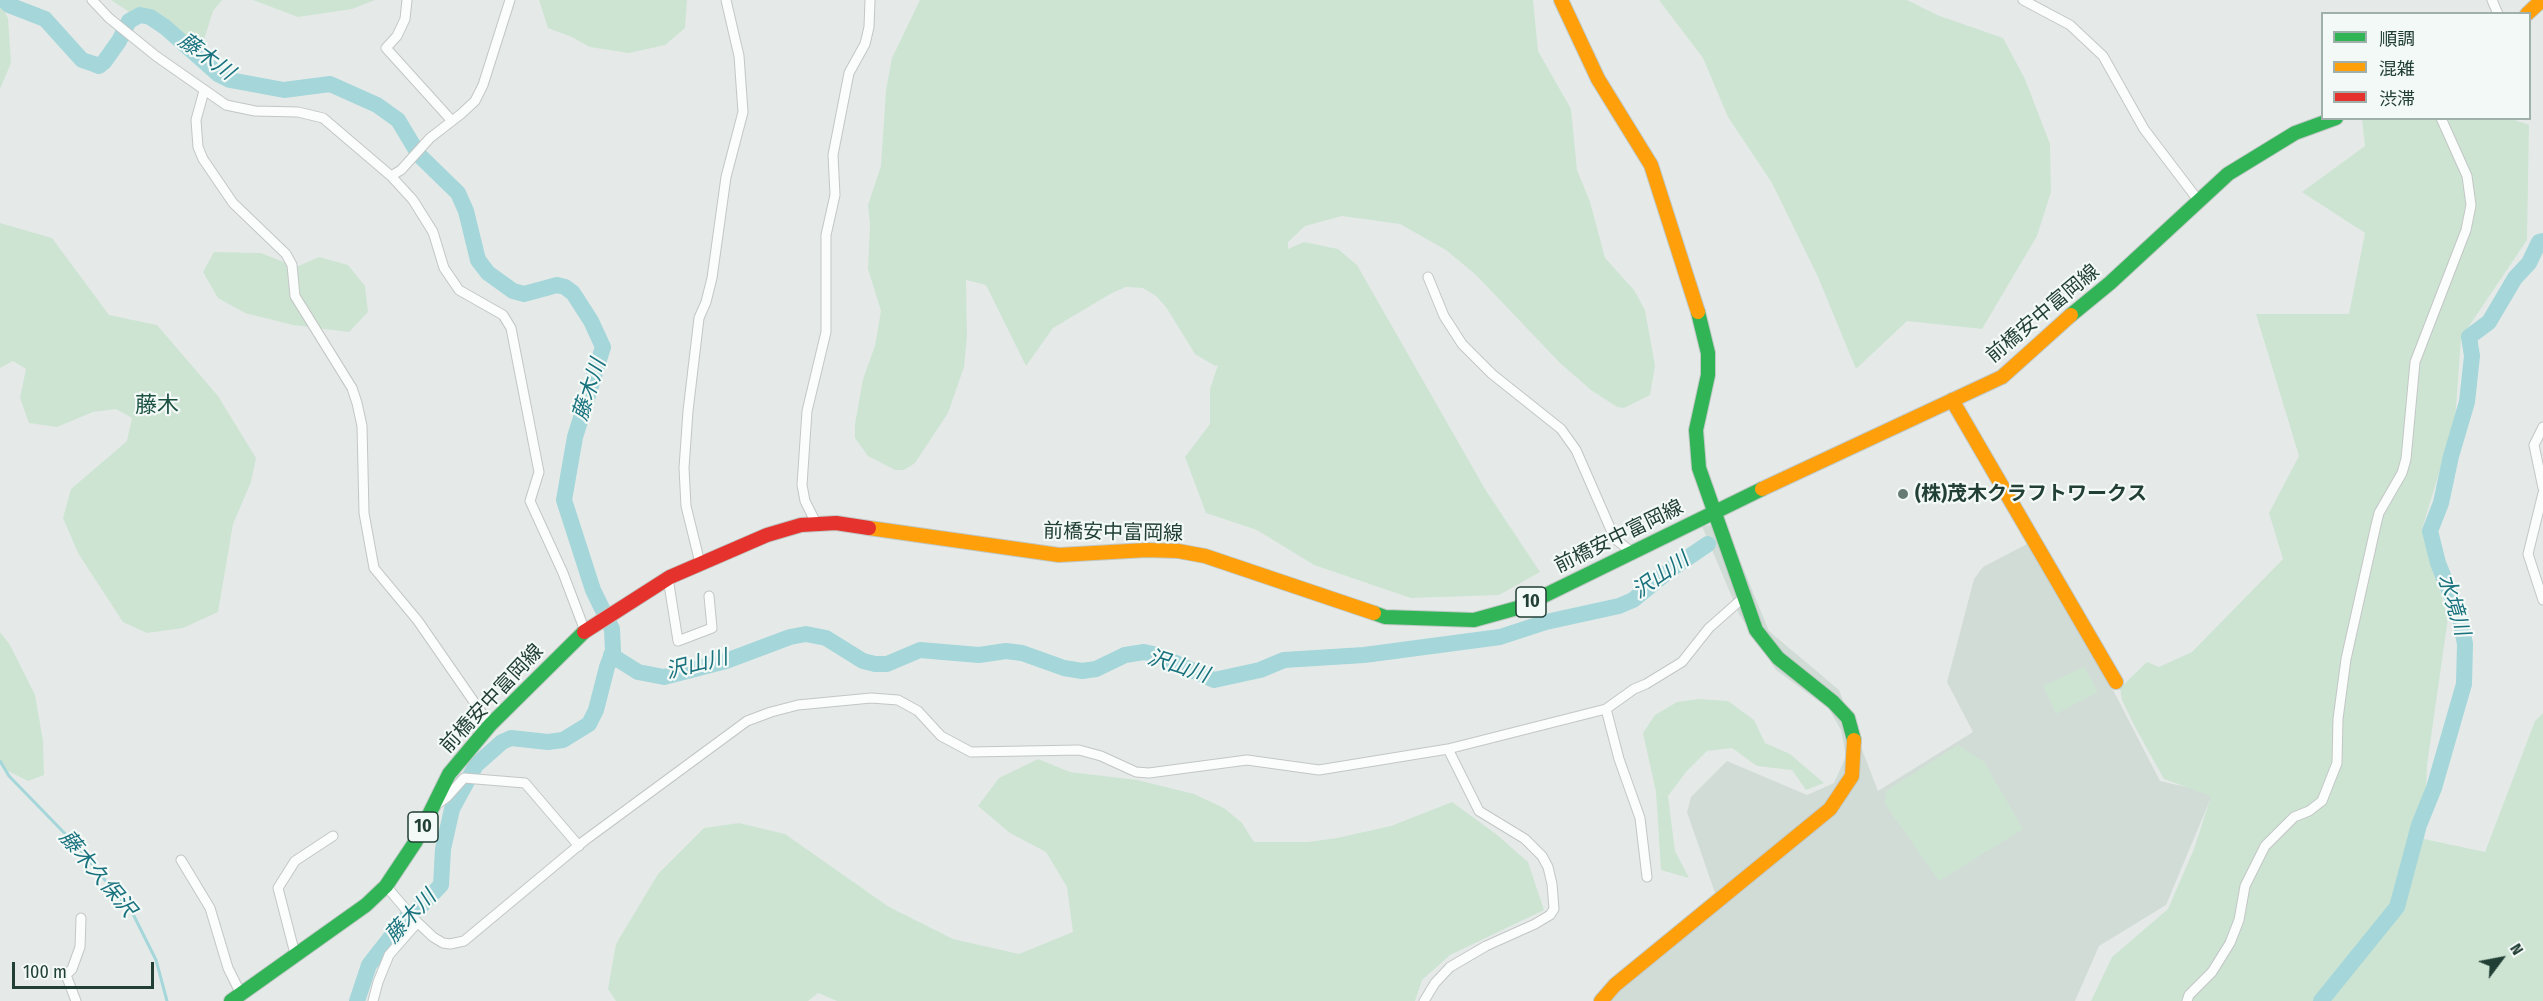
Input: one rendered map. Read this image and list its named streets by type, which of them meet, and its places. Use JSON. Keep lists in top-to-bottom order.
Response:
{
  "streets": {
    "main road": ["前橋安中富岡線", "10"]
  },
  "districts": ["藤木"],
  "water": [
    "藤木川",
    "沢山川",
    "水境川",
    "藤木久保沢"
  ],
  "places": ["(株)茂木クラフトワークス"],
  "legend": ["順調", "混雑", "渋滞"],
  "scale_bar": "100 m",
  "north": "top right"
}
